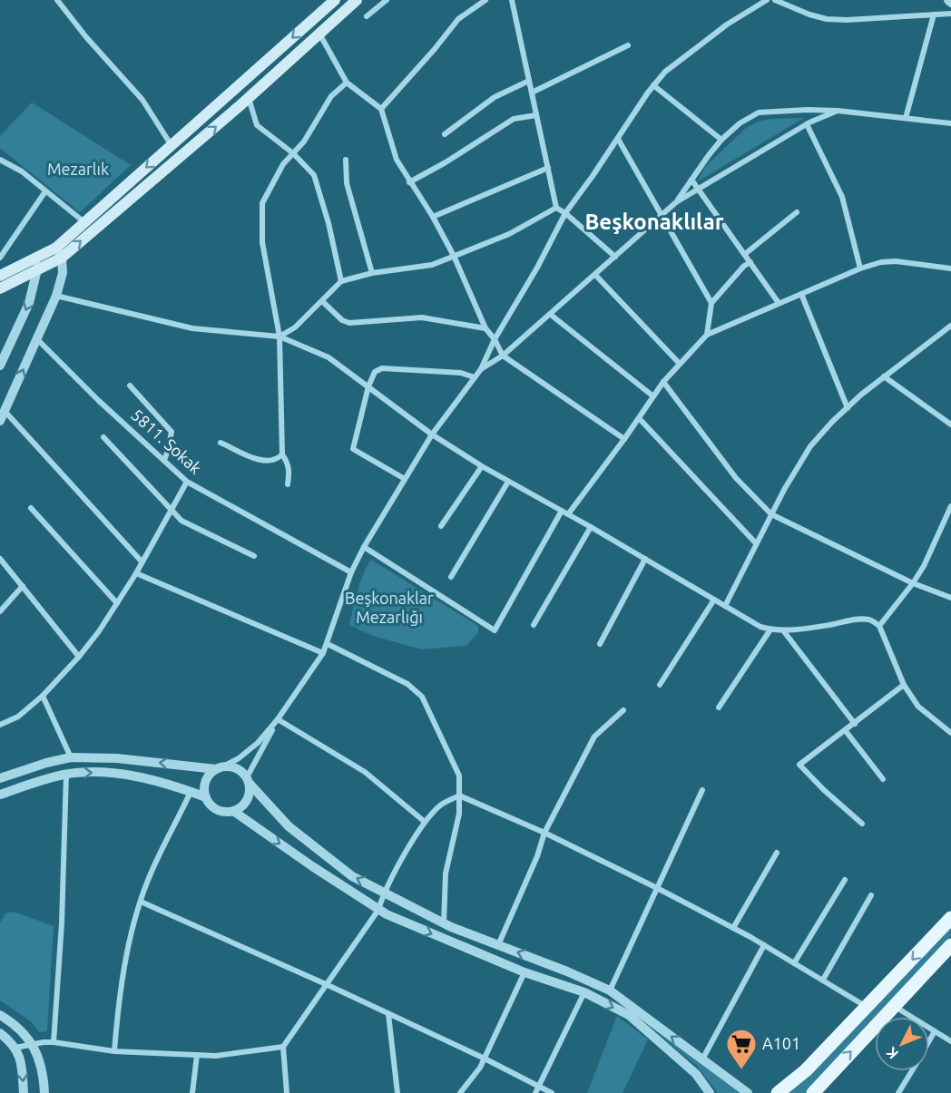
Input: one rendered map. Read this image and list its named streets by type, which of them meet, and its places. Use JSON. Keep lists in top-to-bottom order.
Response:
{
  "streets": {
    "street": ["5811. Sokak"]
  },
  "districts": ["Beşkonaklılar"],
  "parks": ["Mezarlık", "Beşkonaklar Mezarlığı"],
  "places": {
    "supermarket": ["A101"]
  },
  "north": "bottom left"
}
